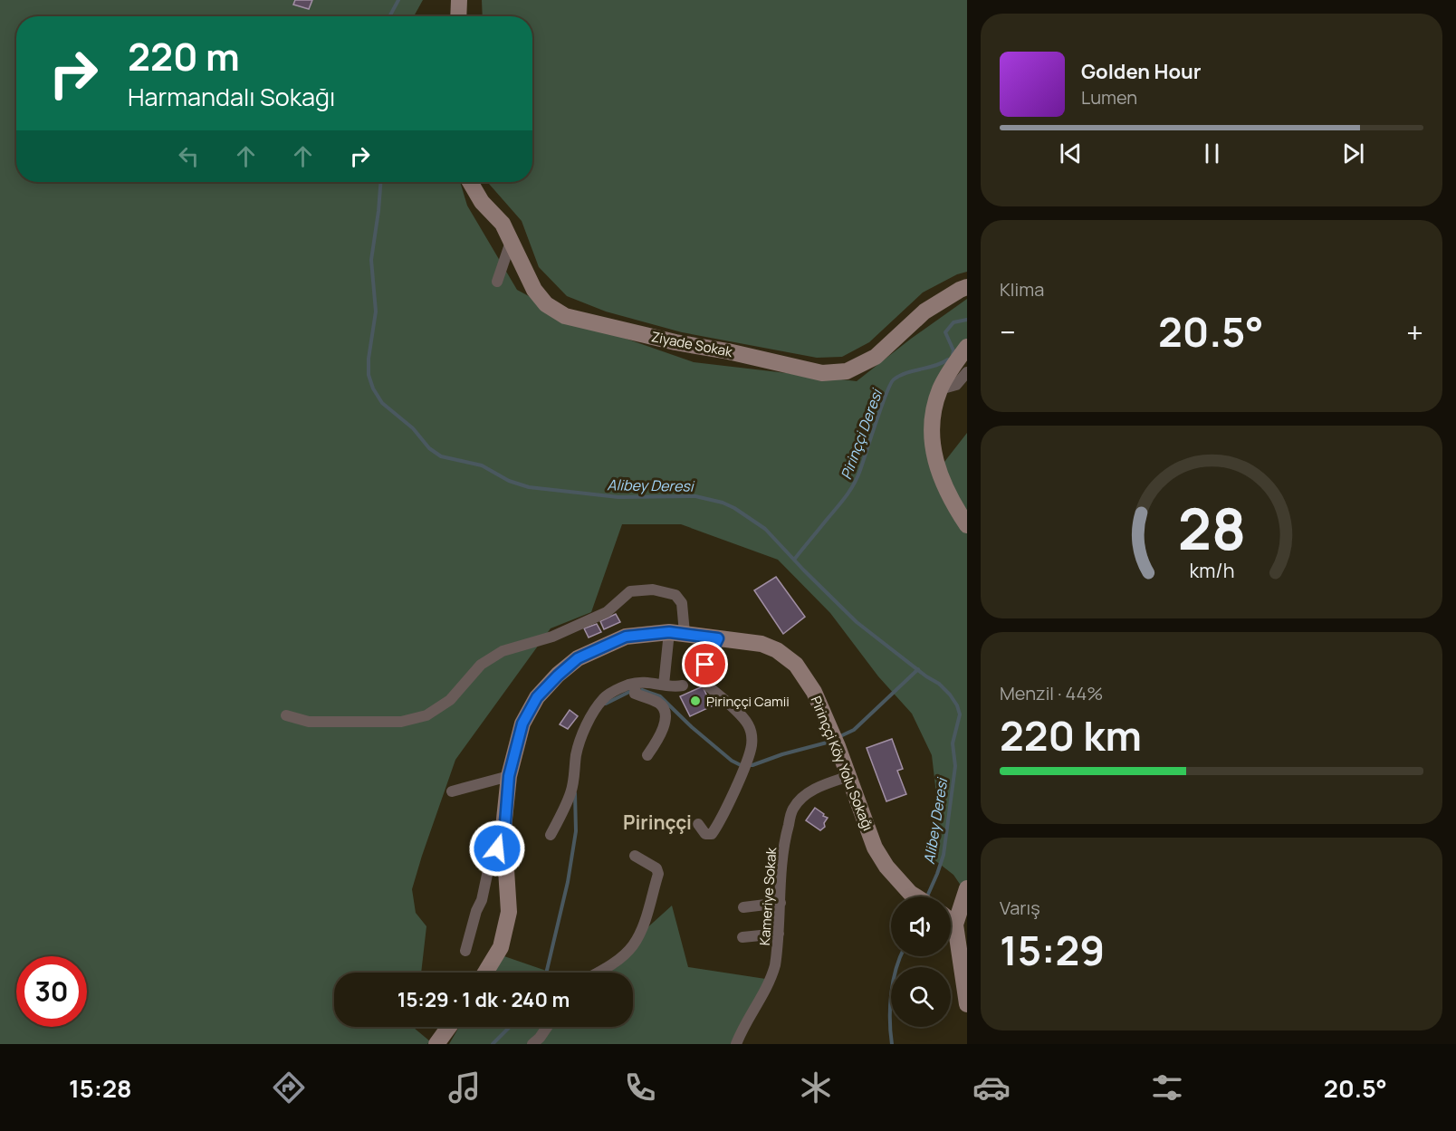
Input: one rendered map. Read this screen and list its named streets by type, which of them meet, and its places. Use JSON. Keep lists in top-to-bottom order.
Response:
{
  "streets": {
    "main road": ["Ziyade Sokak", "Pirinççi Köy Yolu Sokağı"],
    "street": ["Kameriye Sokak"]
  },
  "crossings": [
    ["Pirinççi Köy Yolu Sokağı", "Kameriye Sokak"]
  ],
  "districts": ["Pirinççi"],
  "water": ["Pirinççi Deresi", "Alibey Deresi"],
  "places": ["Pirinççi Camii"],
  "page": {
    "turn": ["220 m", "Harmandalı Sokağı"],
    "song": ["Golden Hour", "Lumen"],
    "tile": [
      "Klima",
      ["Menzil · 44%", "220 km"],
      ["Varış", "15:29"]
    ],
    "heat": ["−", "20.5°", "+"],
    "limit": "30",
    "trip": "15:29 · 1 dk · 240 m",
    "tabs": ["15:28", "20.5°"],
    "gauge": ["28", "km/h"]
  }
}
